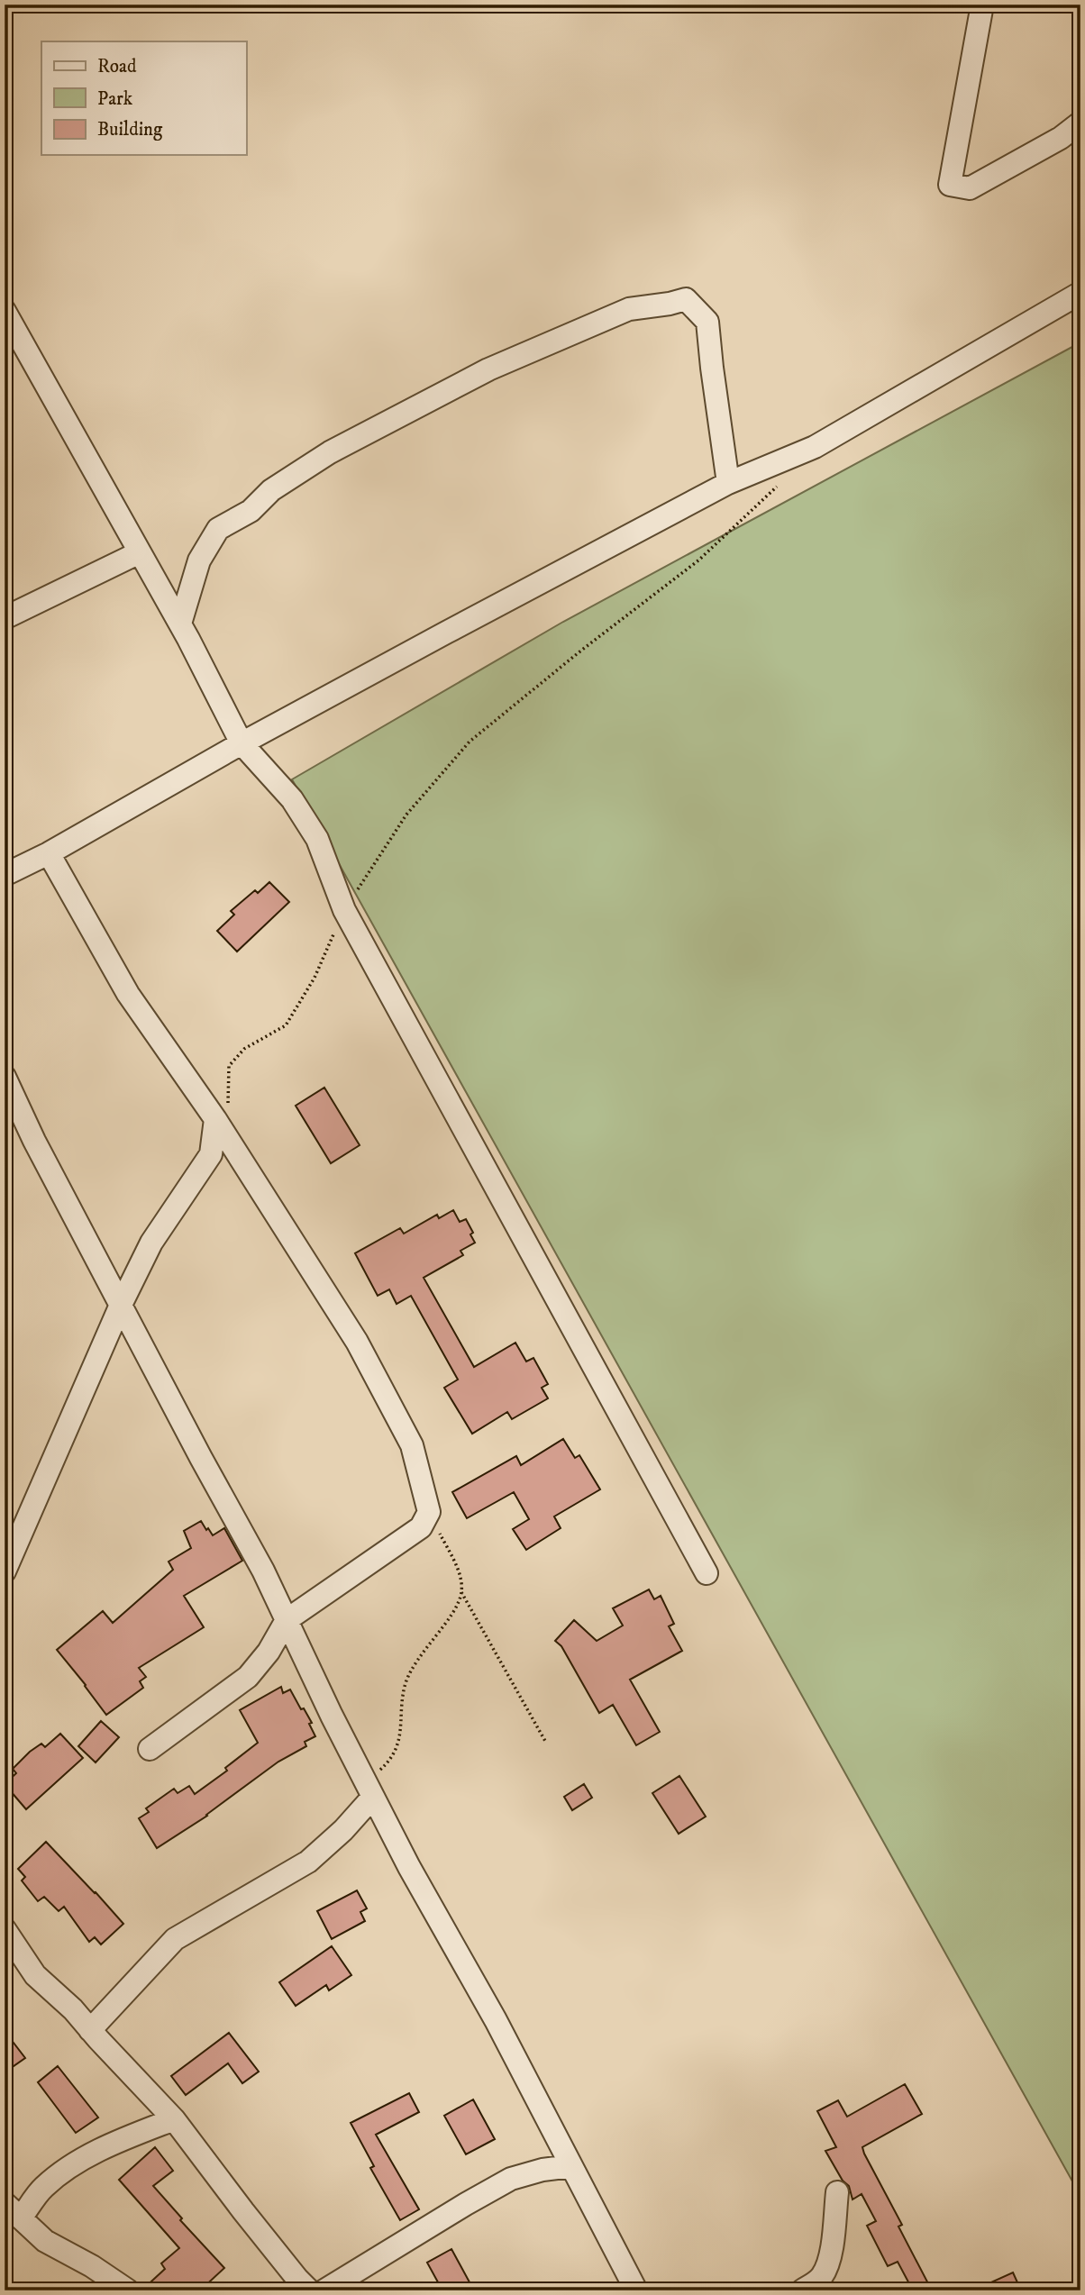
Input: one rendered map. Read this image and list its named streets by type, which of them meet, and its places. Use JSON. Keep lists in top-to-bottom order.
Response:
{
  "legend": ["Road", "Park", "Building"]
}
